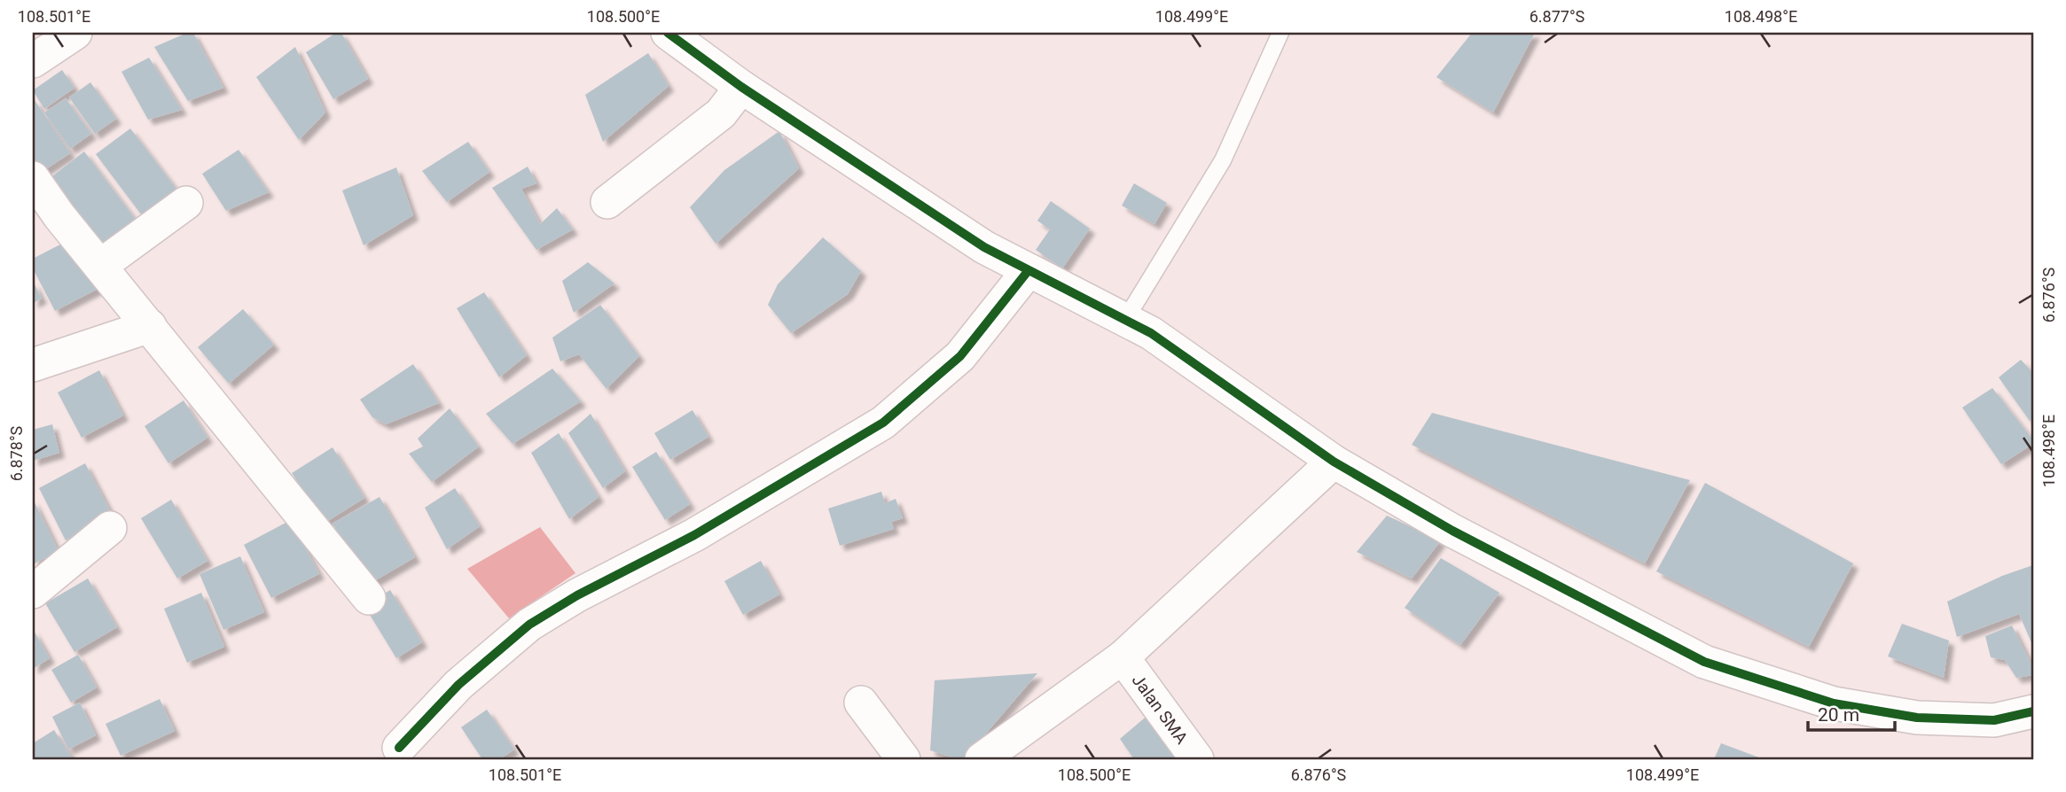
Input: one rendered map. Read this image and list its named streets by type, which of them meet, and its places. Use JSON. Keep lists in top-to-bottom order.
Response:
{
  "streets": {
    "street": ["Jalan SMA"]
  },
  "scale_bar": "20 m",
  "coordinates": [
    "108.501°E",
    "108.500°E",
    "108.499°E",
    "6.877°S",
    "108.498°E",
    "6.876°S",
    "6.878°S"
  ]
}
